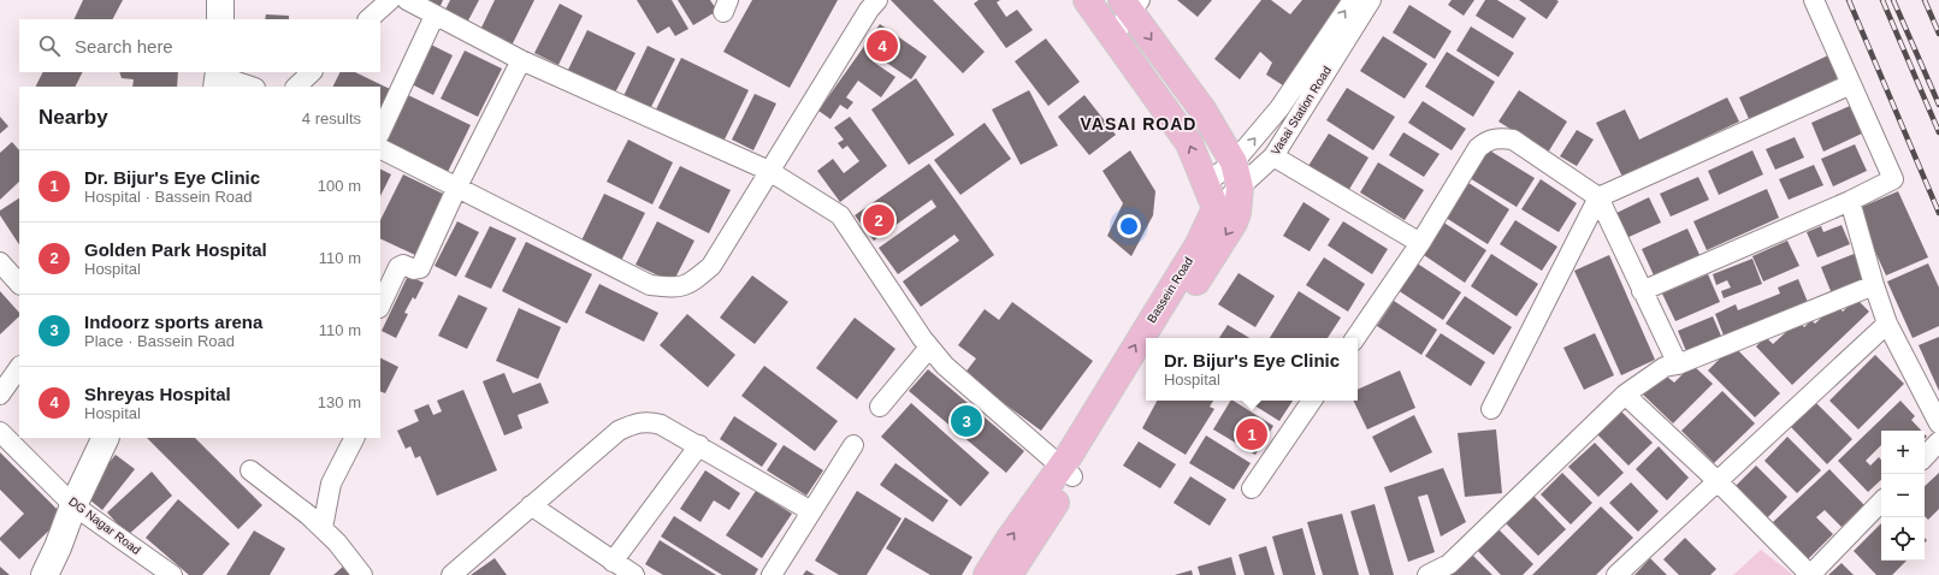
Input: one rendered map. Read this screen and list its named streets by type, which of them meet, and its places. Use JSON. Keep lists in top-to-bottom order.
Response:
{
  "streets": {
    "main road": ["Bassein Road"],
    "street": ["Vasai Station Road", "DG Nagar Road"]
  },
  "crossings": [
    ["Vasai Station Road", "Bassein Road"]
  ],
  "districts": ["VASAI ROAD"],
  "page": {
    "search": "Search here",
    "pins": [
      "4",
      "2",
      "3",
      "1"
    ],
    "heading": ["Nearby", "4 results"],
    "list": [
      {
        "mark": "1",
        "name": "Dr. Bijur's Eye Clinic",
        "note": "Hospital · Bassein Road",
        "value": "100 m"
      },
      {
        "mark": "2",
        "name": "Golden Park Hospital",
        "note": "Hospital",
        "value": "110 m"
      },
      {
        "mark": "3",
        "name": "Indoorz sports arena",
        "note": "Place · Bassein Road",
        "value": "110 m"
      },
      {
        "mark": "4",
        "name": "Shreyas Hospital",
        "note": "Hospital",
        "value": "130 m"
      }
    ],
    "popup": ["Dr. Bijur's Eye Clinic", "Hospital"],
    "map_buttons": ["+", "−"]
  }
}
